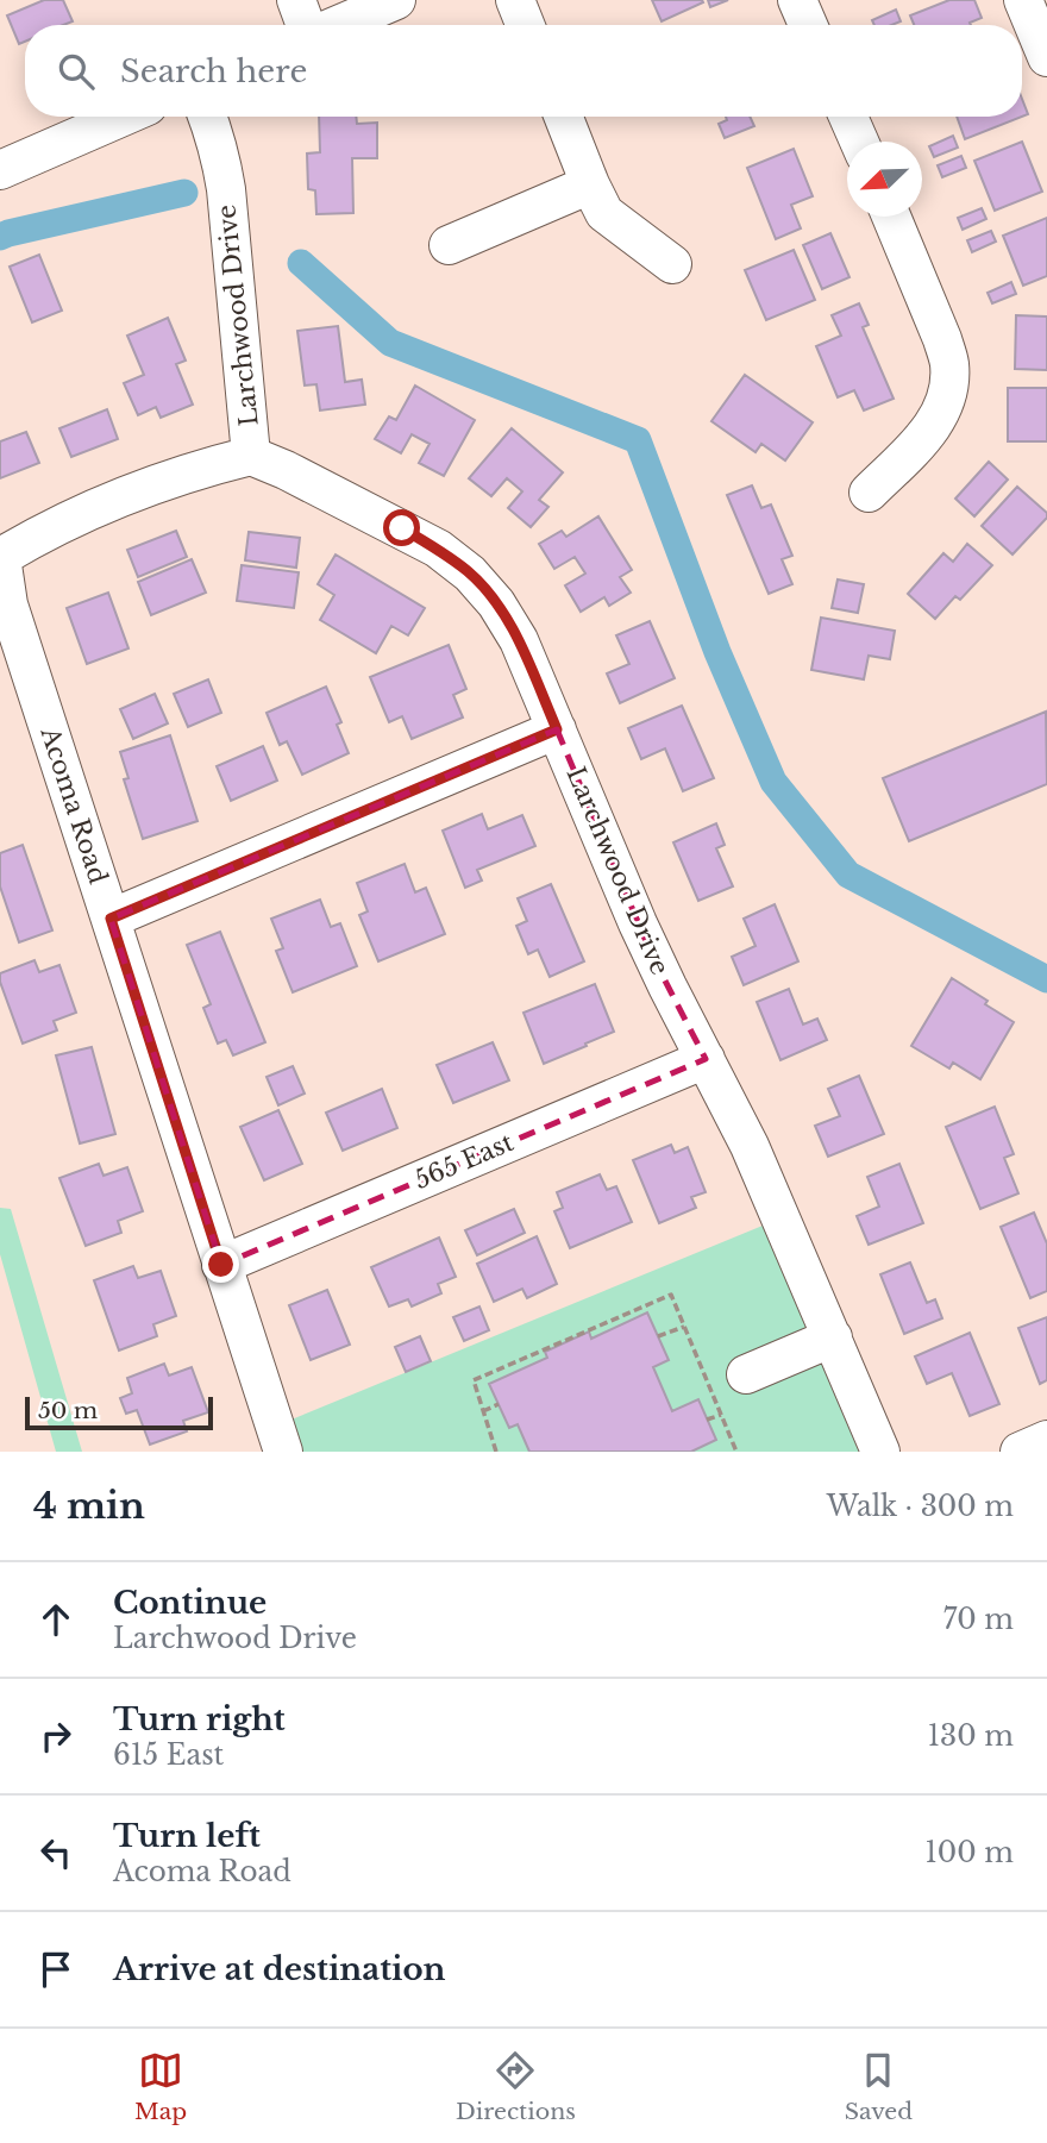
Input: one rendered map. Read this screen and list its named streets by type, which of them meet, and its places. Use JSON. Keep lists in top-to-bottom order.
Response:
{
  "streets": {
    "street": ["Larchwood Drive", "Acoma Road", "565 East"]
  },
  "crossings": [
    ["Larchwood Drive", "Acoma Road"],
    ["Larchwood Drive", "565 East"],
    ["Acoma Road", "565 East"]
  ],
  "scale_bar": "50 m",
  "north": "bottom left",
  "page": {
    "search": "Search here",
    "scale": "50 m",
    "heading": ["4 min", "Walk · 300 m"],
    "list": [
      ["Continue", "Larchwood Drive", "70 m"],
      ["Turn right", "615 East", "130 m"],
      ["Turn left", "Acoma Road", "100 m"],
      "Arrive at destination"
    ],
    "nav": ["Map", "Directions", "Saved"]
  }
}
